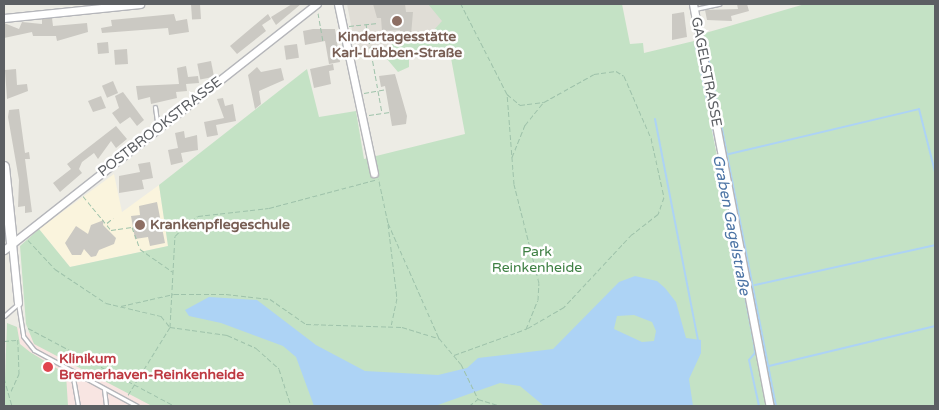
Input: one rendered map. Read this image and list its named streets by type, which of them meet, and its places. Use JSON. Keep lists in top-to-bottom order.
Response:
{
  "streets": {
    "street": ["GAGELSTRASSE", "POSTBROOKSTRASSE"]
  },
  "water": ["Graben Gagelstraße"],
  "parks": ["Park Reinkenheide"],
  "places": ["Kindertagesstätte Karl-Lübben-Straße", "Krankenpflegeschule", "Klinikum Bremerhaven-Reinkenheide"]
}
